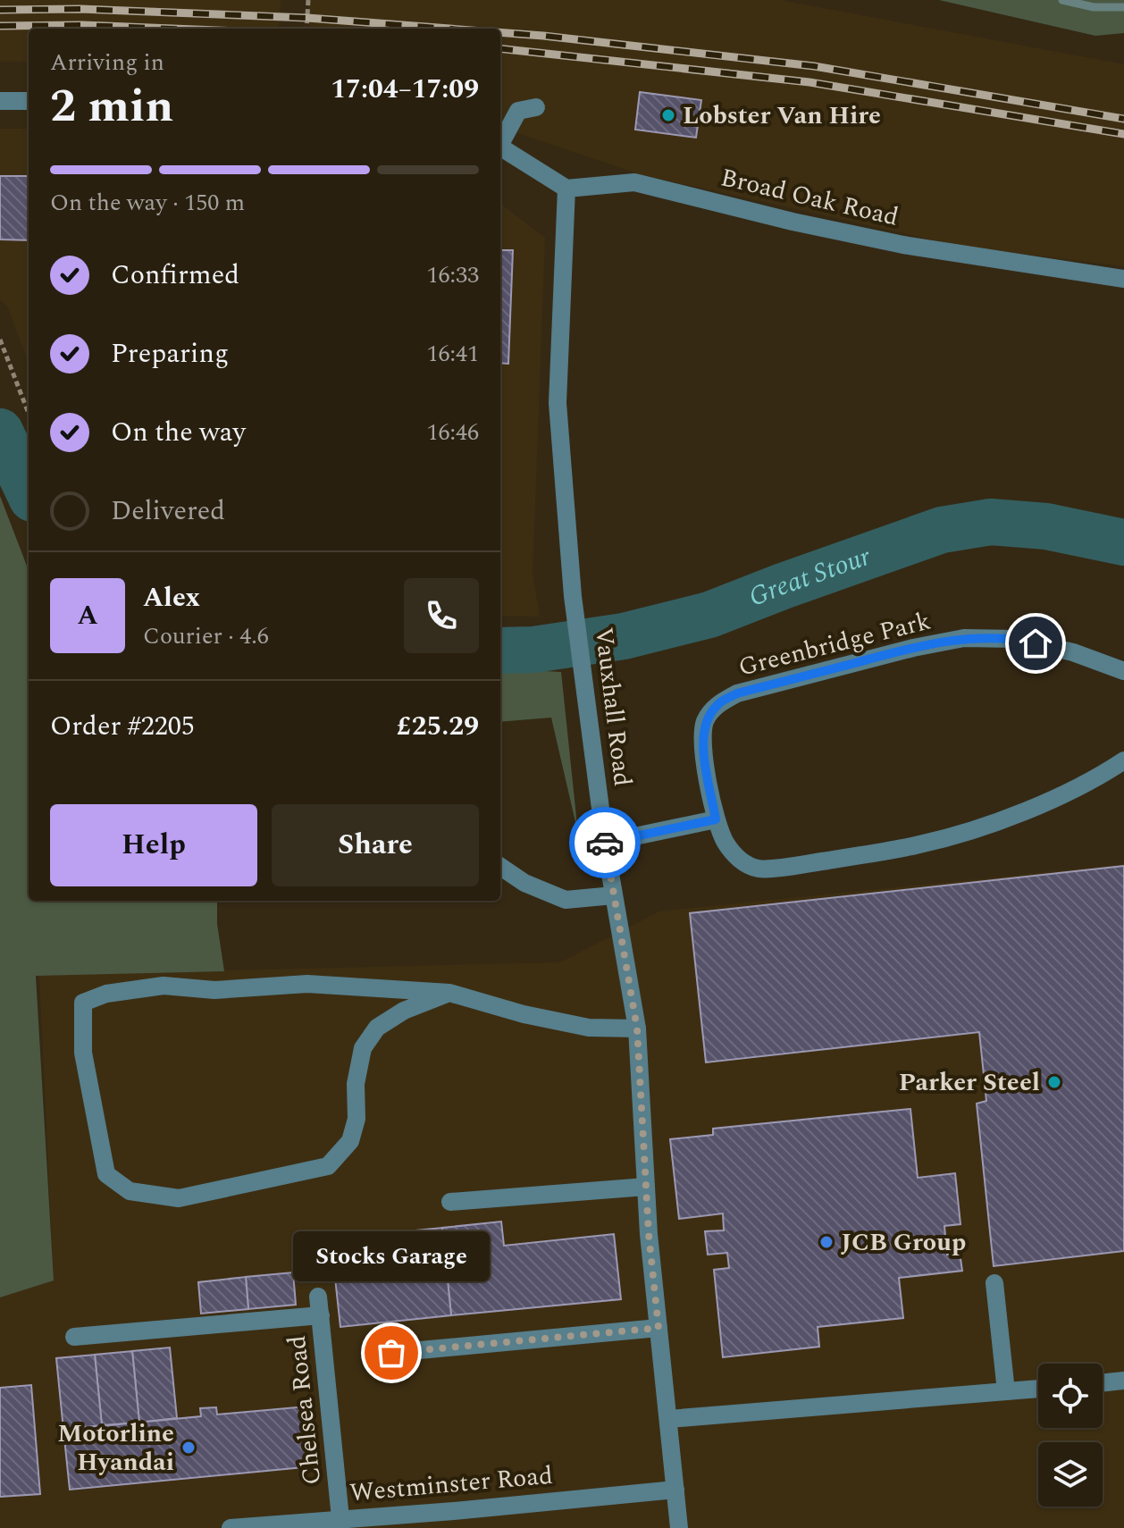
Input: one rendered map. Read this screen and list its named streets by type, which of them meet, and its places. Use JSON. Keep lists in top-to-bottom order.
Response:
{
  "streets": {
    "street": [
      "Broad Oak Road",
      "Greenbridge Park",
      "Vauxhall Road",
      "Chelsea Road",
      "Westminster Road"
    ]
  },
  "crossings": [
    ["Broad Oak Road", "Vauxhall Road"],
    ["Vauxhall Road", "Westminster Road"],
    ["Chelsea Road", "Westminster Road"]
  ],
  "water": ["Great Stour"],
  "places": [
    "Lobster Van Hire",
    "Parker Steel",
    "JCB Group",
    "Stocks Garage",
    "Motorline Hyandai"
  ],
  "page": {
    "heading": ["2 min", "Arriving in", "17:04–17:09"],
    "panel": [
      "Alex",
      "Courier · 4.6",
      "Order #2205",
      "£25.29"
    ],
    "bar": "On the way · 150 m",
    "list": [
      ["Confirmed", "16:33"],
      ["Preparing", "16:41"],
      ["On the way", "16:46"],
      "Delivered"
    ],
    "round": "A",
    "buttons": ["Help", "Share"],
    "bubble": "Stocks Garage"
  }
}
